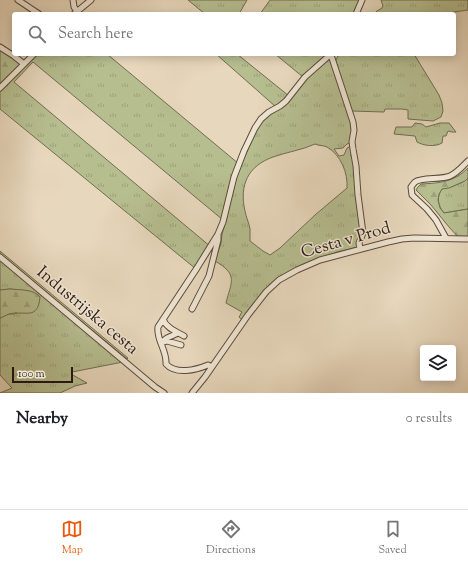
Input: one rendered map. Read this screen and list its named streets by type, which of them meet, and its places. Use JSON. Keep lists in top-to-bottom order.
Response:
{
  "streets": {
    "street": ["Cesta v Prod", "Industrijska cesta"]
  },
  "scale_bar": "100 m",
  "page": {
    "search": "Search here",
    "scale": "100 m",
    "heading": ["Nearby", "0 results"],
    "nav": ["Map", "Directions", "Saved"]
  }
}
